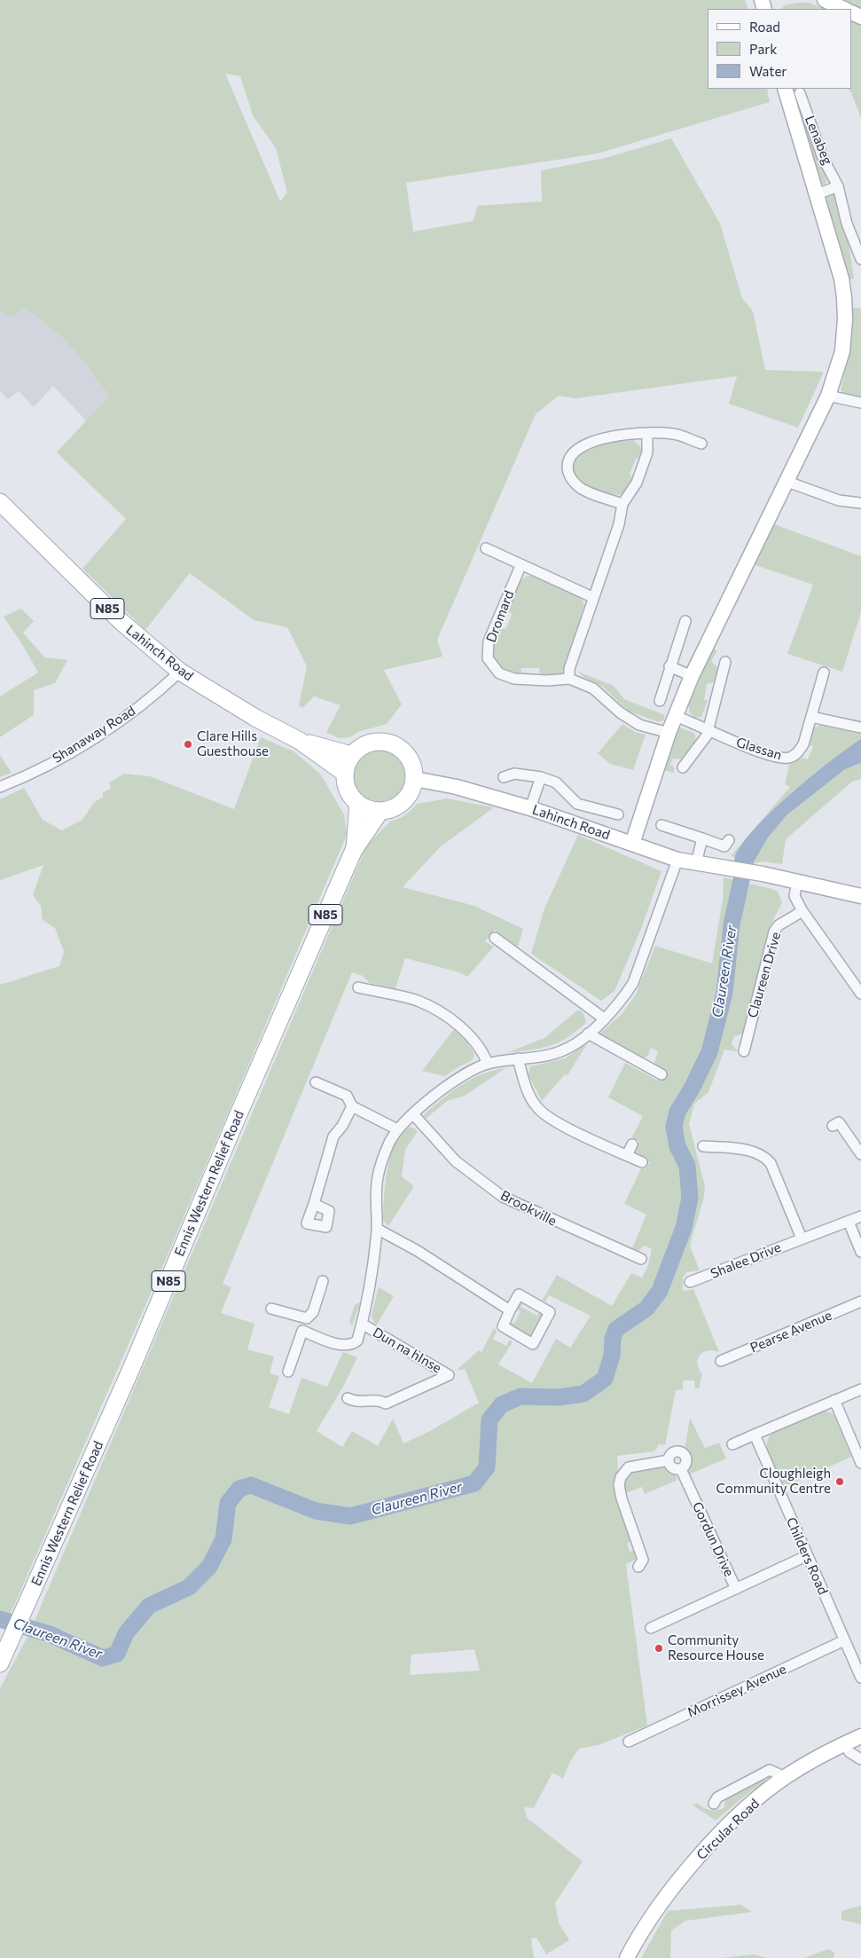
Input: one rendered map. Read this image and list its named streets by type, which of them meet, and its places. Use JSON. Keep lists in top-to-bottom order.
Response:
{
  "streets": {
    "main road": ["N85", "Lahinch Road", "Ennis Western Relief Road"],
    "street": [
      "Lenabeg",
      "Dromard",
      "Shanaway Road",
      "Glassan",
      "Claureen Drive",
      "Brookville",
      "Shalee Drive",
      "Pearse Avenue",
      "Dun na hInse",
      "Gordun Drive",
      "Childers Road",
      "Morrissey Avenue",
      "Circular Road"
    ]
  },
  "crossings": [
    ["Lahinch Road", "Shanaway Road"],
    ["Lahinch Road", "Ennis Western Relief Road"],
    ["Brookville", "Dun na hInse"],
    ["Gordun Drive", "Childers Road"],
    ["Childers Road", "Morrissey Avenue"]
  ],
  "water": ["Claureen River"],
  "places": ["Clare Hills Guesthouse", "Cloughleigh Community Centre", "Community Resource House"],
  "legend": ["Road", "Park", "Water"]
}
